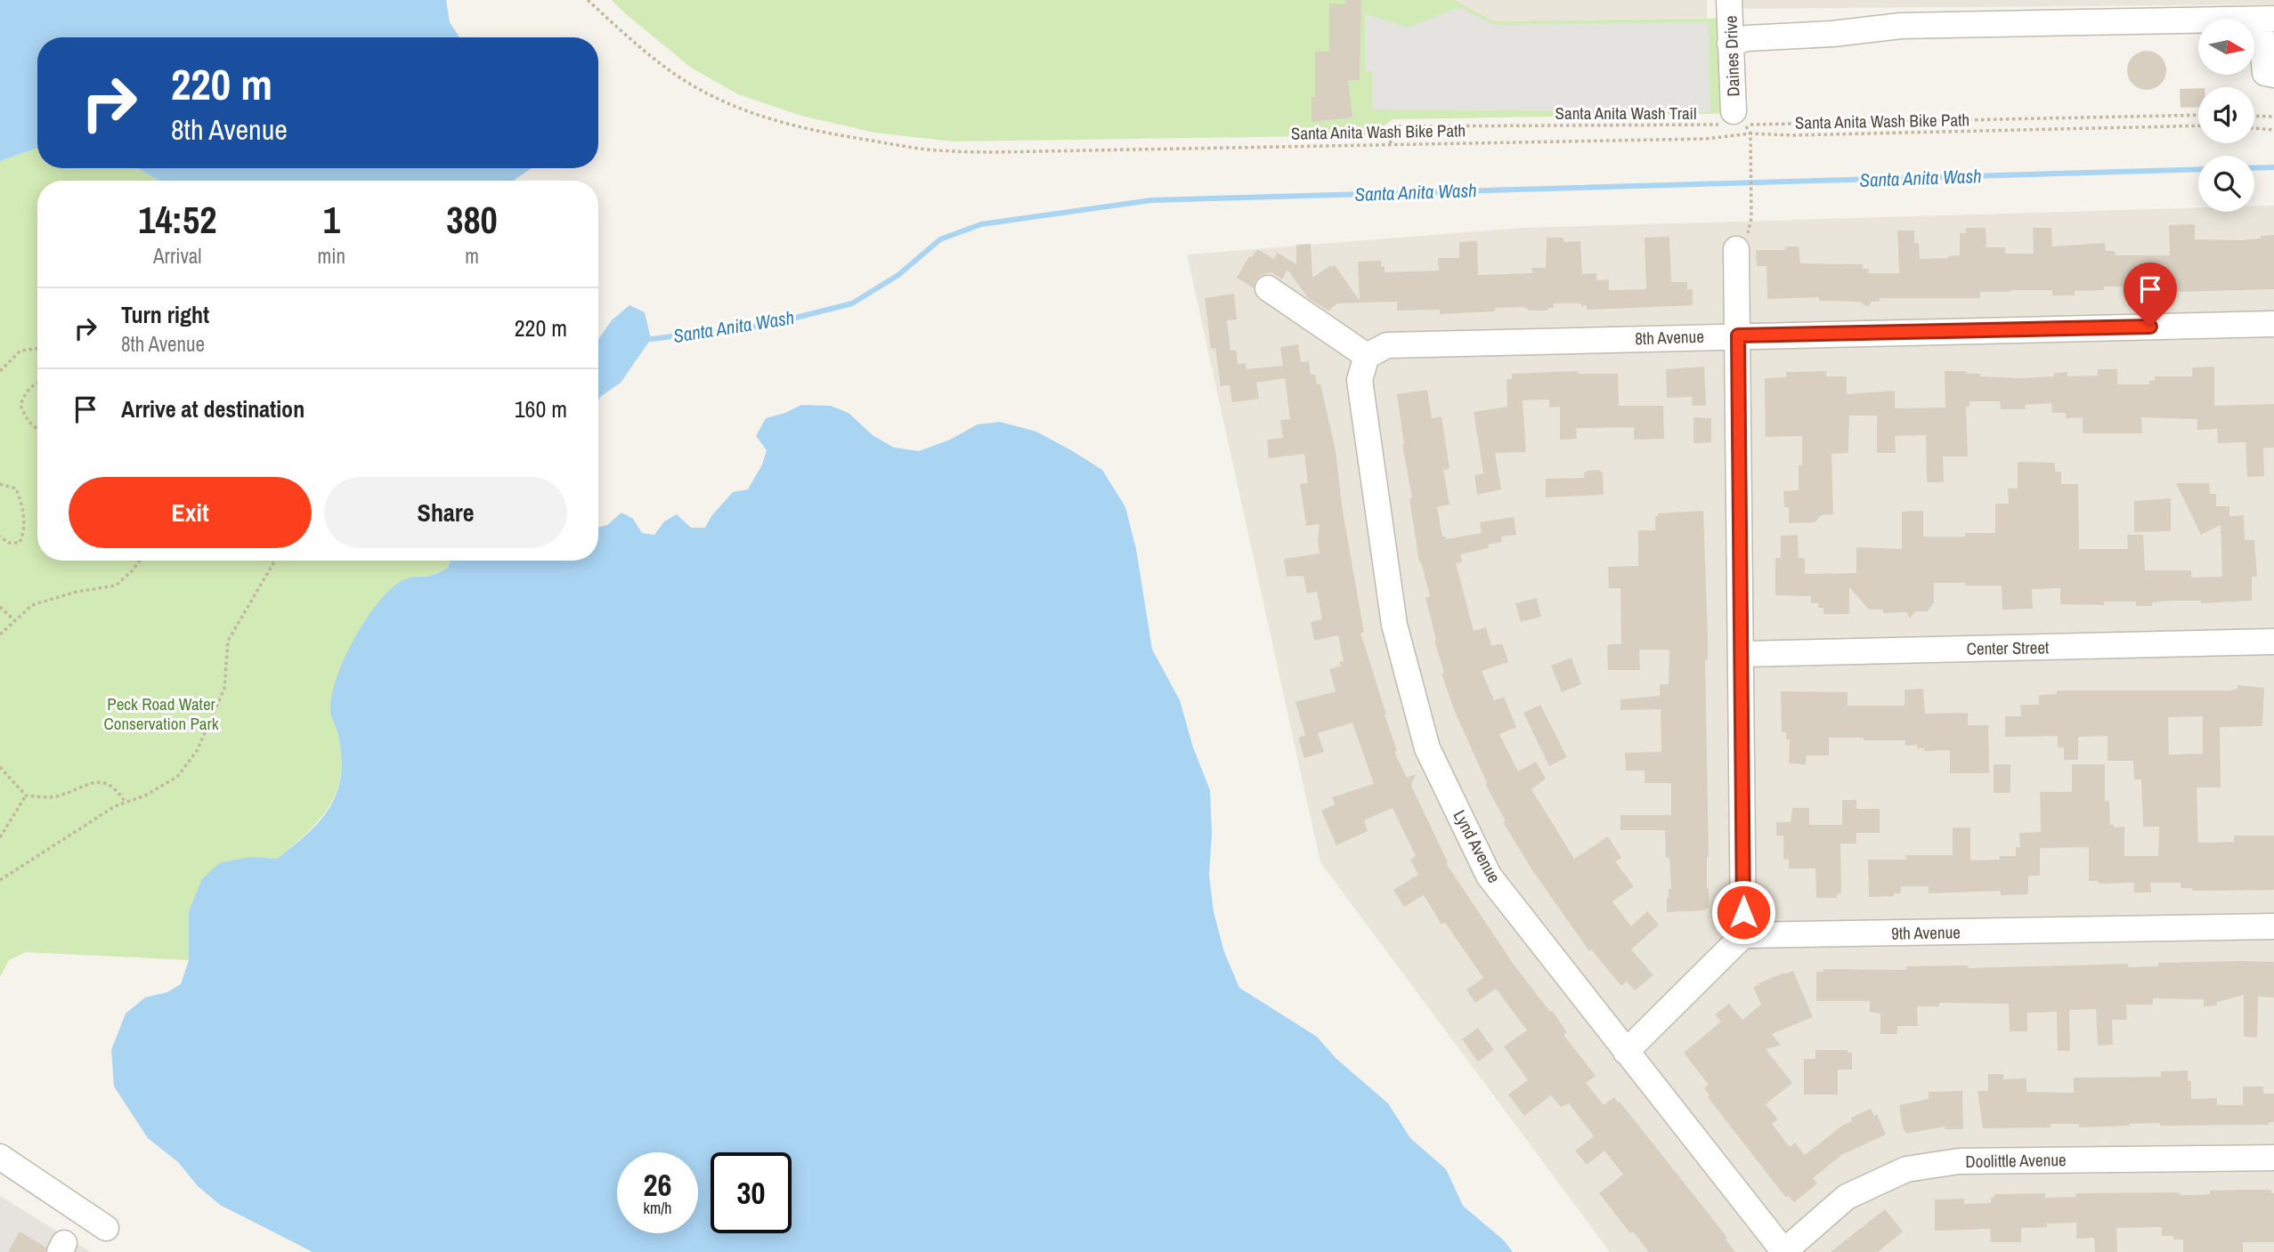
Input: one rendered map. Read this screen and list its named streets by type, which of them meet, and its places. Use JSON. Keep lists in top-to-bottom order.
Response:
{
  "streets": {
    "street": [
      "Daines Drive",
      "8th Avenue",
      "Center Street",
      "Lynd Avenue",
      "9th Avenue",
      "Doolittle Avenue"
    ],
    "path": ["Santa Anita Wash Trail", "Santa Anita Wash Bike Path"]
  },
  "crossings": [
    ["Daines Drive", "Santa Anita Wash Trail"],
    ["Santa Anita Wash Trail", "Santa Anita Wash Bike Path"],
    ["8th Avenue", "Lynd Avenue"],
    ["Lynd Avenue", "Doolittle Avenue"]
  ],
  "water": ["Santa Anita Wash"],
  "parks": ["Peck Road Water Conservation Park"],
  "north": "right",
  "page": {
    "turn": ["220 m", "8th Avenue"],
    "eta": [
      "14:52",
      "Arrival",
      "1",
      "min",
      "380",
      "m"
    ],
    "list": [
      {
        "name": "Turn right",
        "note": "8th Avenue",
        "value": "220 m"
      },
      {
        "name": "Arrive at destination",
        "value": "160 m"
      }
    ],
    "buttons": ["Exit", "Share"],
    "speed": "26 km/h",
    "limit": "30"
  }
}
